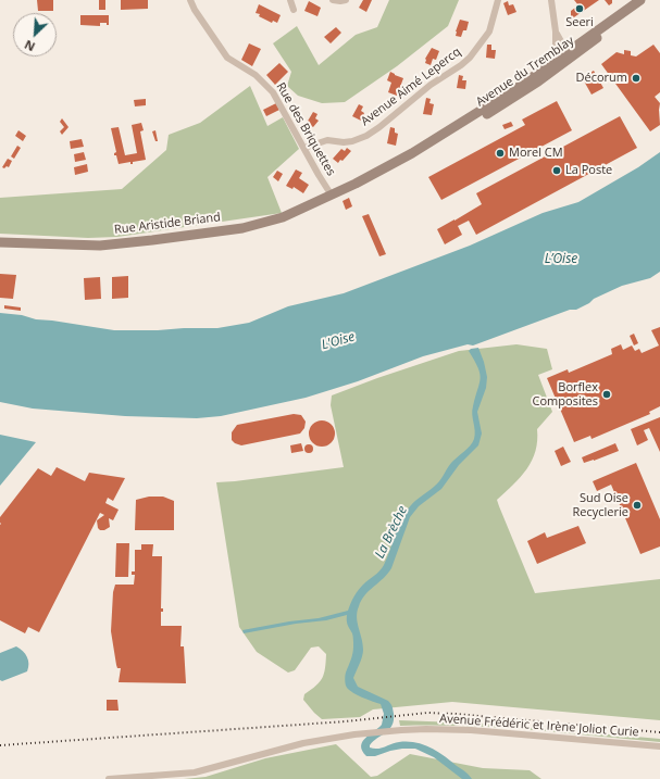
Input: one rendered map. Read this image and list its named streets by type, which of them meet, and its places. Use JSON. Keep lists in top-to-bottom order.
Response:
{
  "streets": {
    "main road": ["Avenue du Tremblay", "Rue Aristide Briand"],
    "street": ["Avenue Aimé Lepercq", "Rue des Briquettes", "Avenue Frédéric et Irène Joliot Curie"]
  },
  "crossings": [
    ["Avenue du Tremblay", "Rue des Briquettes"],
    ["Avenue du Tremblay", "Rue Aristide Briand"],
    ["Avenue Aimé Lepercq", "Rue des Briquettes"],
    ["Rue des Briquettes", "Rue Aristide Briand"]
  ],
  "water": ["L’Oise", "L'Oise", "La Brèche"],
  "places": [
    "Seeri",
    "Décorum",
    "Morel CM",
    "La Poste",
    "Borflex Composites",
    "Sud Oise Recyclerie"
  ],
  "north": "bottom left"
}
